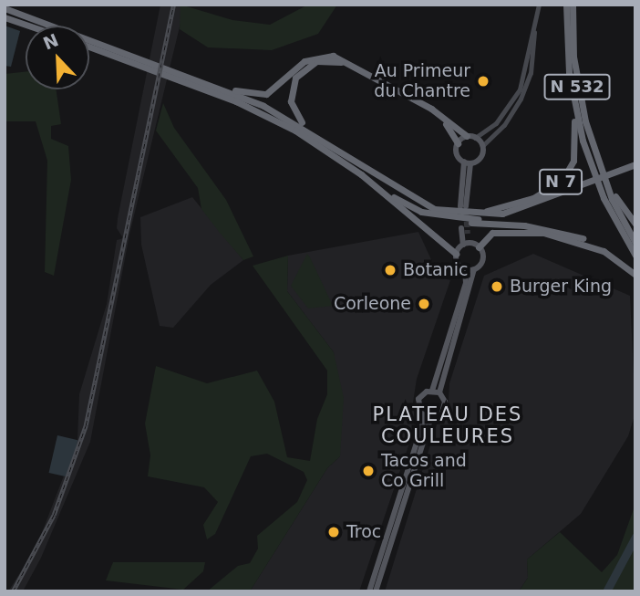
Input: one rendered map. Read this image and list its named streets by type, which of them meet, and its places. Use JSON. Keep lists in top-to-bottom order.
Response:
{
  "streets": {
    "highway": ["N 532", "N 7"]
  },
  "crossings": [
    ["N 532", "N 7"]
  ],
  "districts": ["PLATEAU DES COULEURES"],
  "places": [
    "Au Primeur du Chantre",
    "Botanic",
    "Burger King",
    "Corleone",
    "Tacos and Co Grill",
    "Troc"
  ],
  "north": "top left"
}
